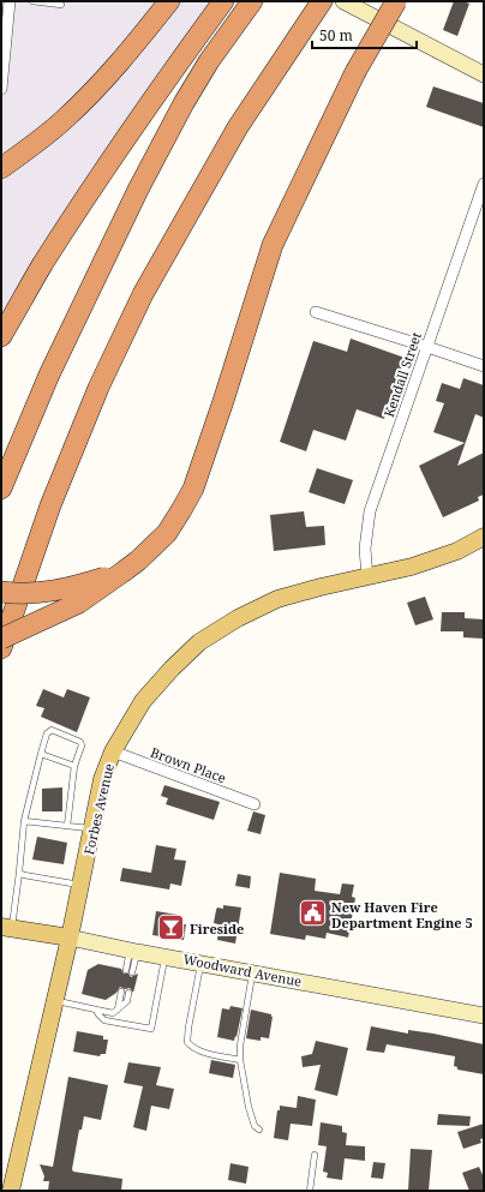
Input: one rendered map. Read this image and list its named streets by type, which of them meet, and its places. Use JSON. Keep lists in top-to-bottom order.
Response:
{
  "streets": {
    "main road": ["Forbes Avenue", "Woodward Avenue"],
    "street": ["Kendall Street", "Brown Place"]
  },
  "crossings": [
    ["Kendall Street", "Forbes Avenue"],
    ["Brown Place", "Forbes Avenue"],
    ["Forbes Avenue", "Woodward Avenue"]
  ],
  "places": {
    "public building": ["New Haven Fire Department Engine 5"],
    "bar": ["Fireside"]
  },
  "scale_bar": "50 m"
}
